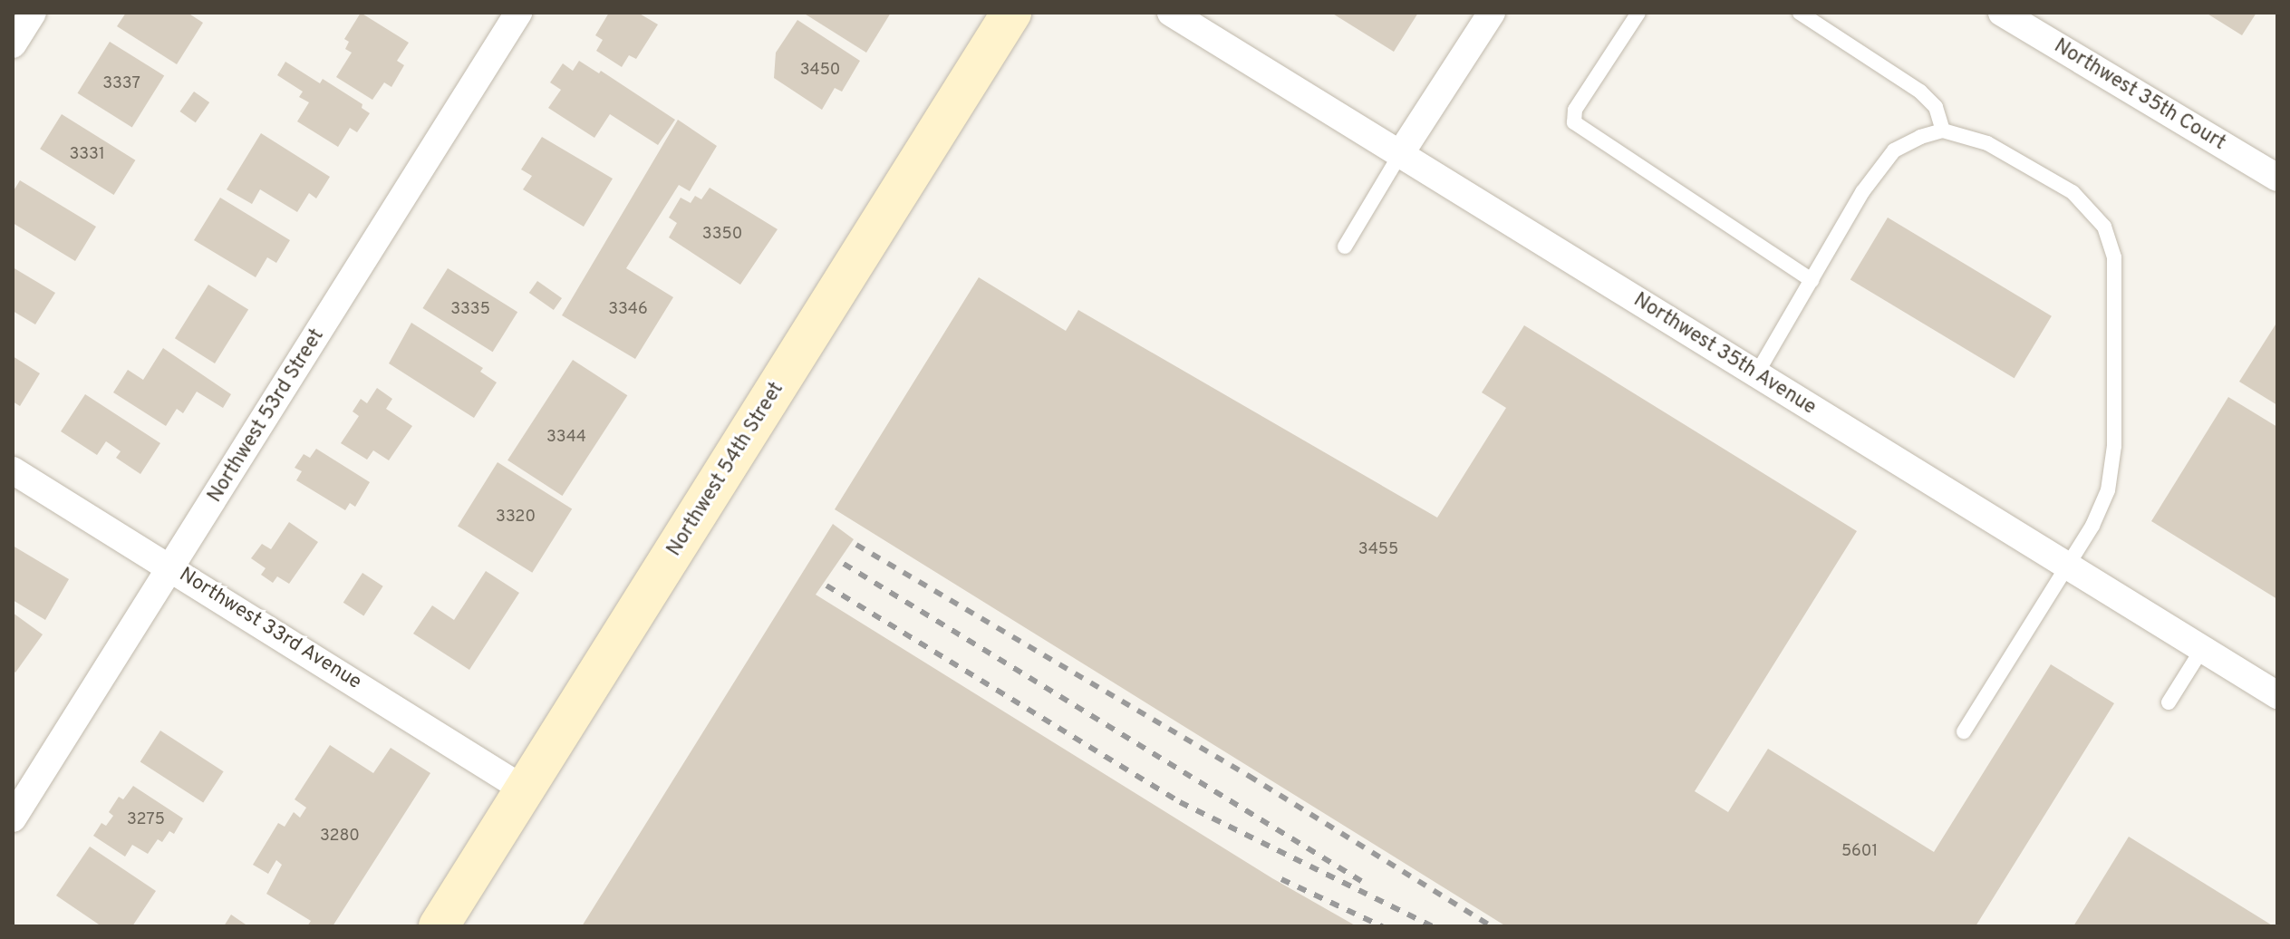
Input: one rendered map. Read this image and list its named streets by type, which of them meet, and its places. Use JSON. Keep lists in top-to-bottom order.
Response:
{
  "streets": {
    "main road": ["Northwest 54th Street"],
    "street": [
      "Northwest 35th Court",
      "Northwest 35th Avenue",
      "Northwest 53rd Street",
      "Northwest 33rd Avenue"
    ]
  },
  "crossings": [
    ["Northwest 53rd Street", "Northwest 33rd Avenue"],
    ["Northwest 54th Street", "Northwest 33rd Avenue"]
  ],
  "house_numbers": [
    "3450",
    "3337",
    "3331",
    "3350",
    "3335",
    "3346",
    "3344",
    "3320",
    "3455",
    "3275",
    "3280",
    "5601"
  ]
}
